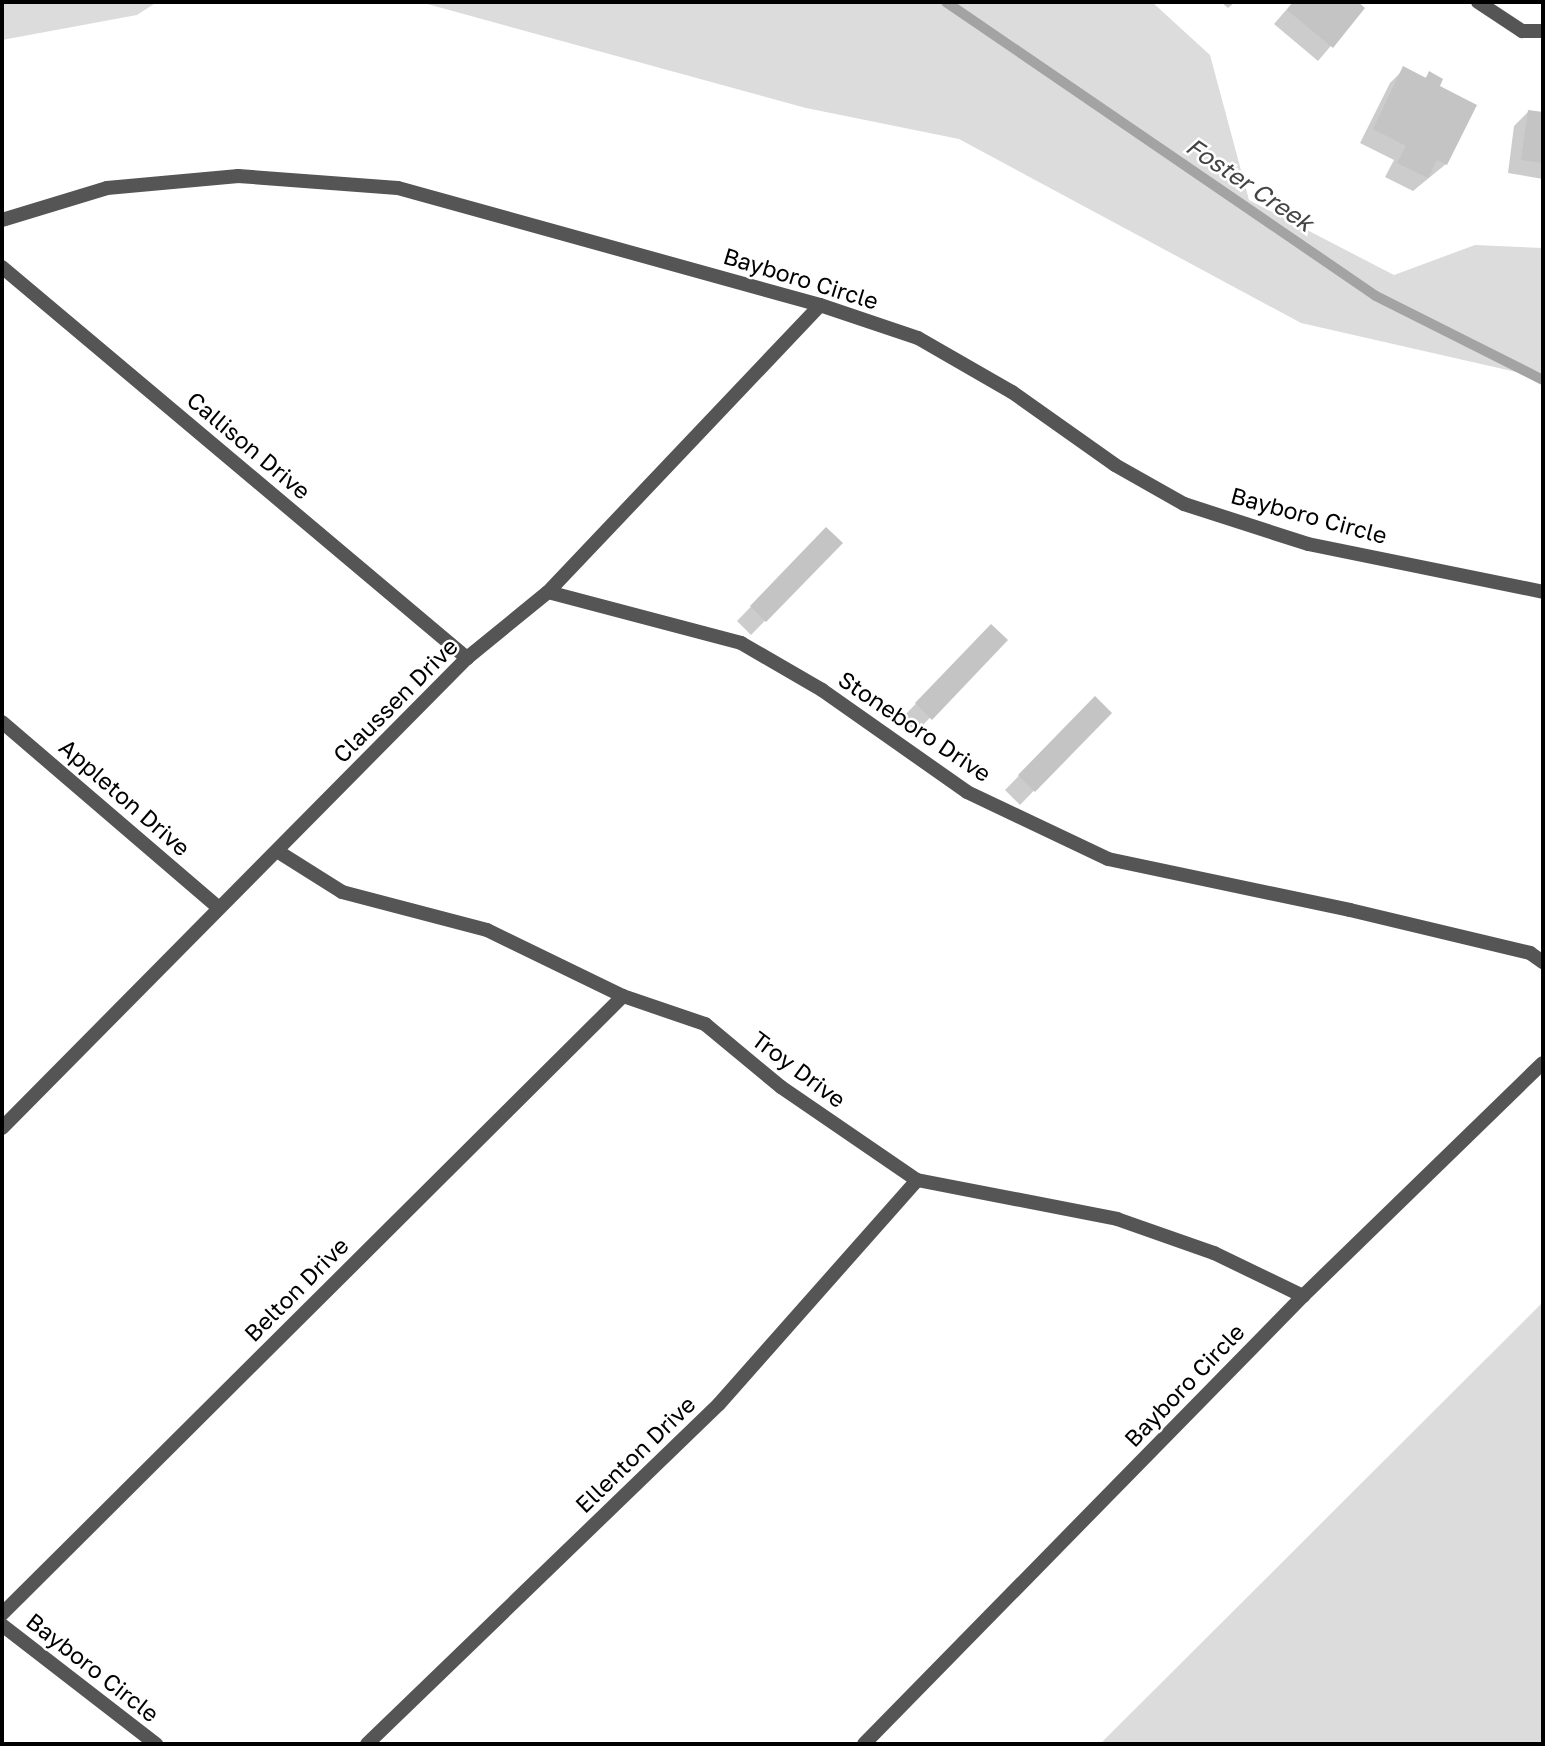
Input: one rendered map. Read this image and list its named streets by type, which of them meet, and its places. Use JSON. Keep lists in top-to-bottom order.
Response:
{
  "streets": {
    "street": [
      "Bayboro Circle",
      "Callison Drive",
      "Claussen Drive",
      "Stoneboro Drive",
      "Appleton Drive",
      "Troy Drive",
      "Belton Drive",
      "Ellenton Drive"
    ]
  },
  "crossings": [
    ["Bayboro Circle", "Claussen Drive"],
    ["Bayboro Circle", "Troy Drive"],
    ["Callison Drive", "Claussen Drive"],
    ["Claussen Drive", "Stoneboro Drive"],
    ["Claussen Drive", "Appleton Drive"],
    ["Claussen Drive", "Troy Drive"],
    ["Troy Drive", "Belton Drive"],
    ["Troy Drive", "Ellenton Drive"]
  ],
  "water": ["Foster Creek"]
}
